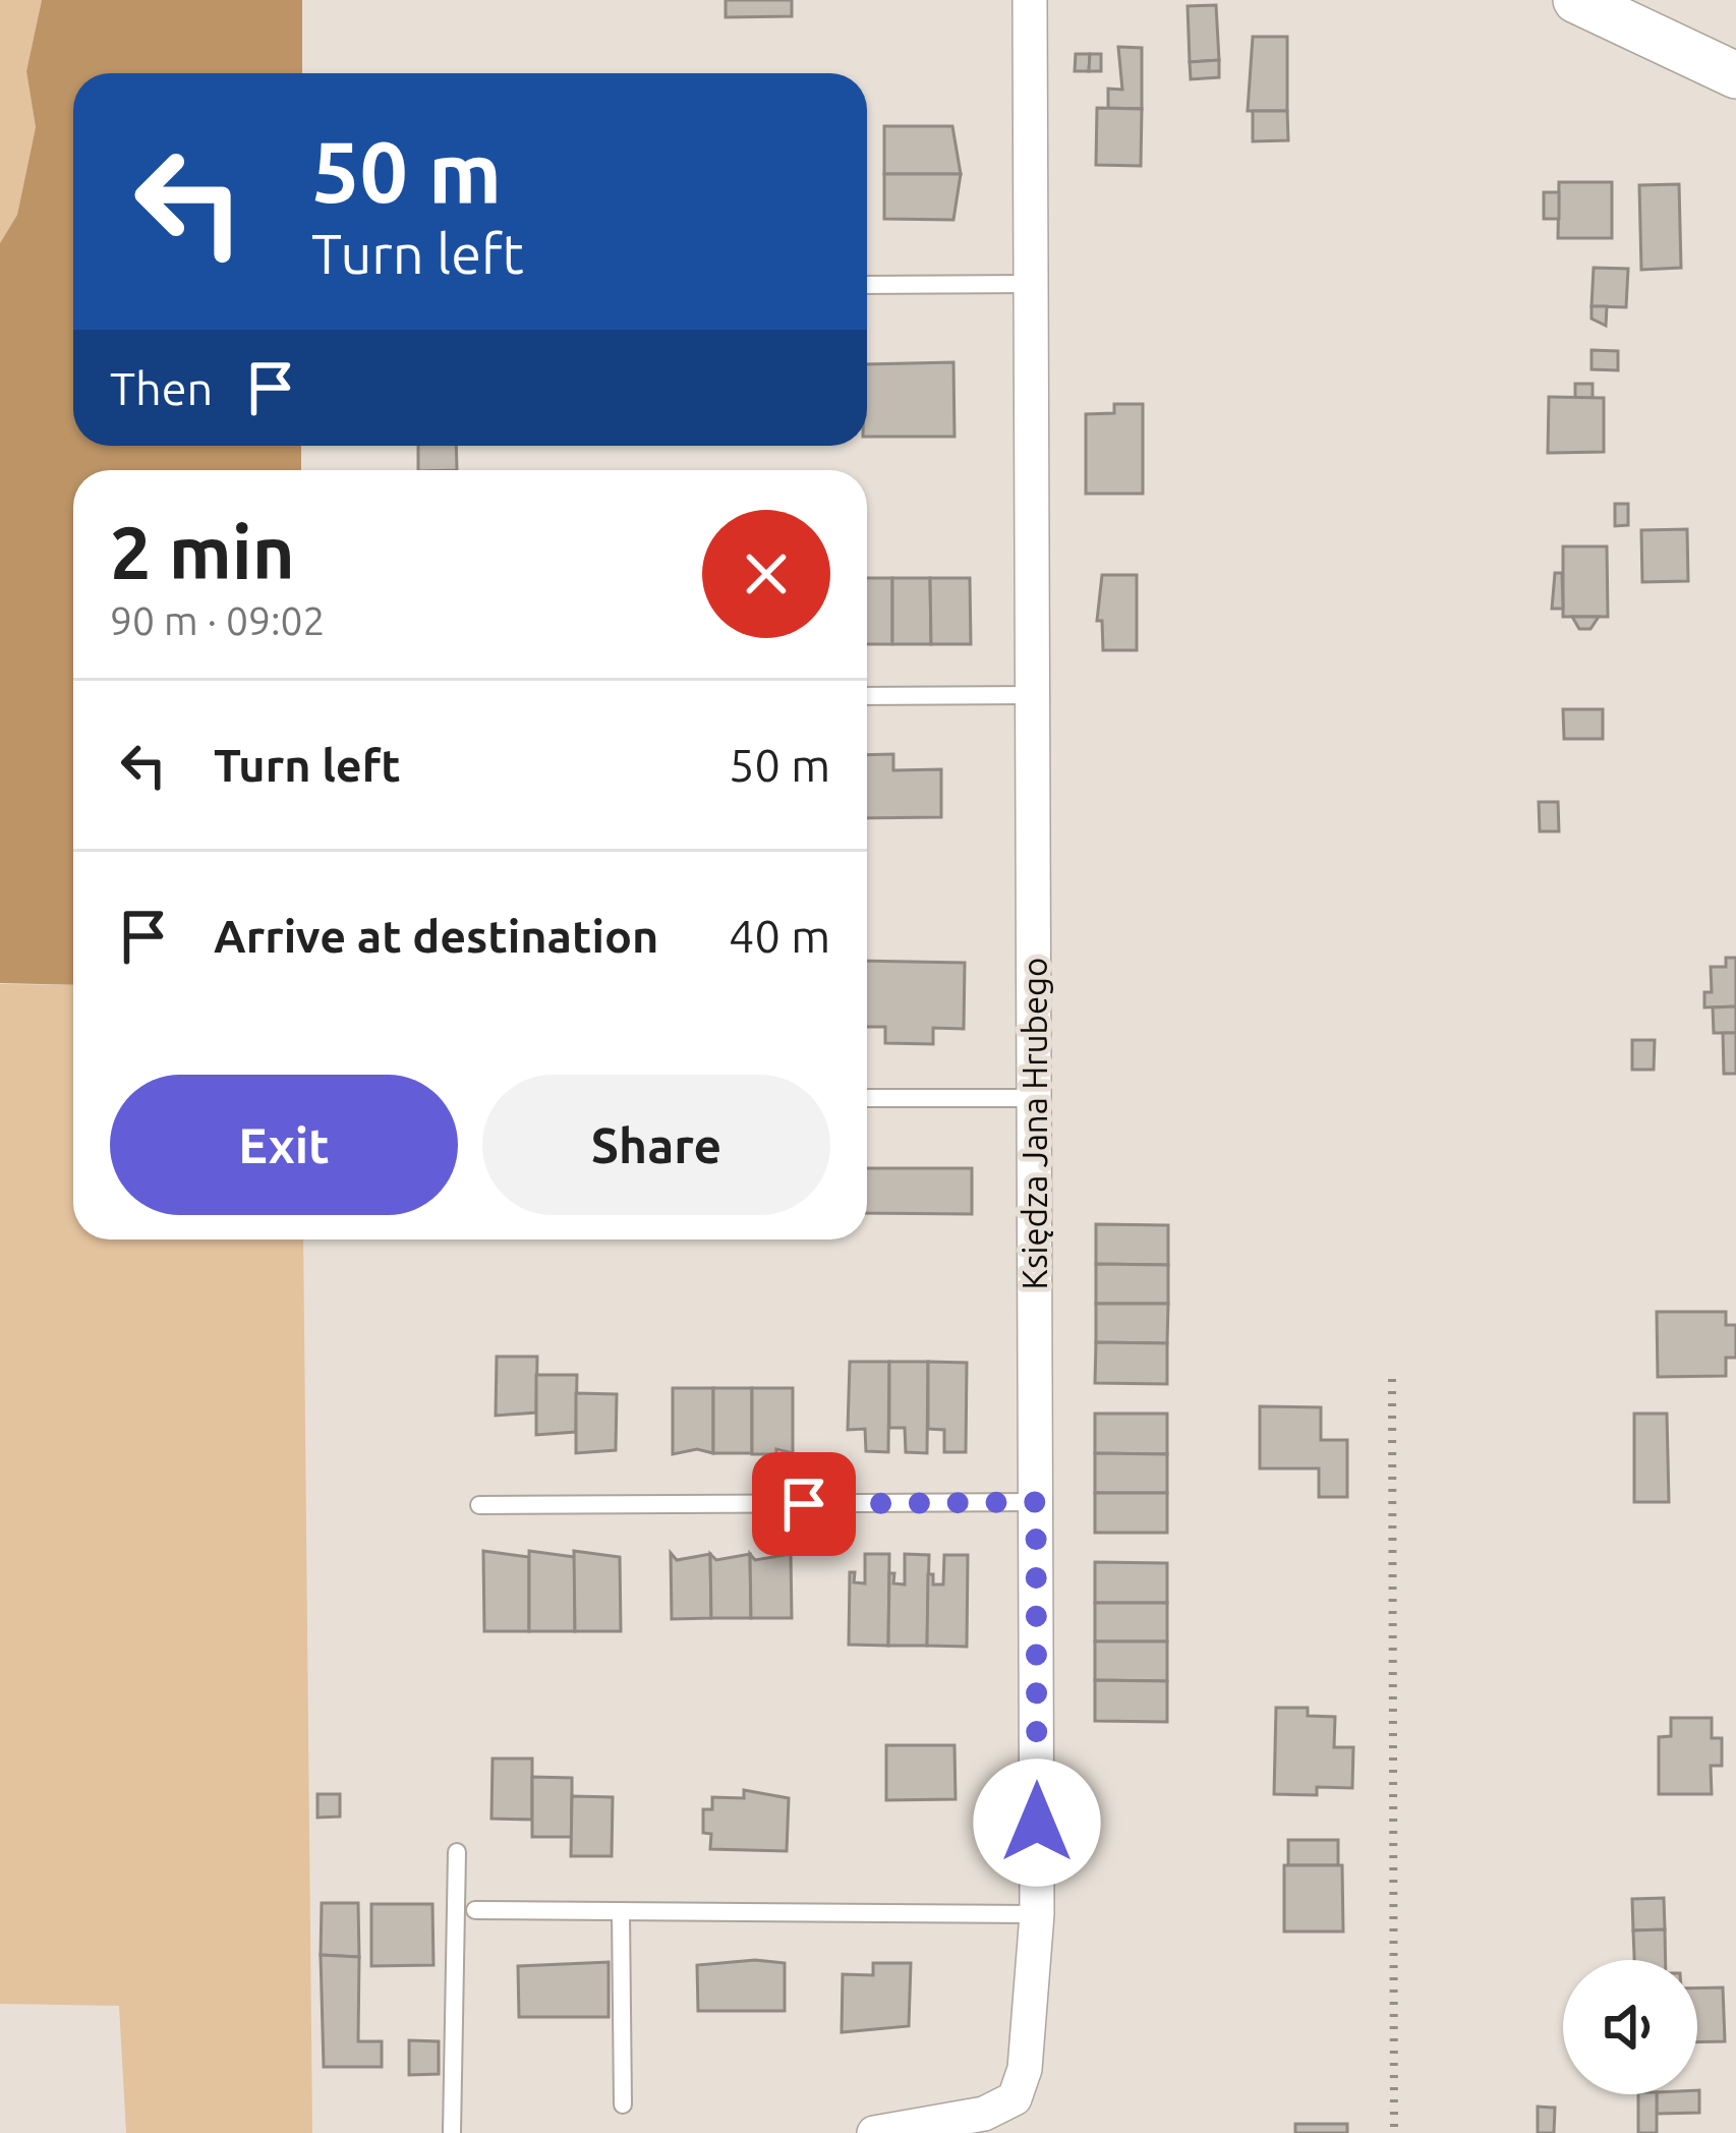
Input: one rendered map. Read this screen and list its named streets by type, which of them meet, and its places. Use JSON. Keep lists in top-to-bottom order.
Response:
{
  "streets": {
    "street": ["Księdza Jana Hrubego"]
  },
  "page": {
    "turn": ["50 m", "Turn left"],
    "then": "Then",
    "heading": ["2 min", "90 m · 09:02"],
    "list": [
      {
        "name": "Turn left",
        "value": "50 m"
      },
      {
        "name": "Arrive at destination",
        "value": "40 m"
      }
    ],
    "buttons": ["Exit", "Share"]
  }
}
